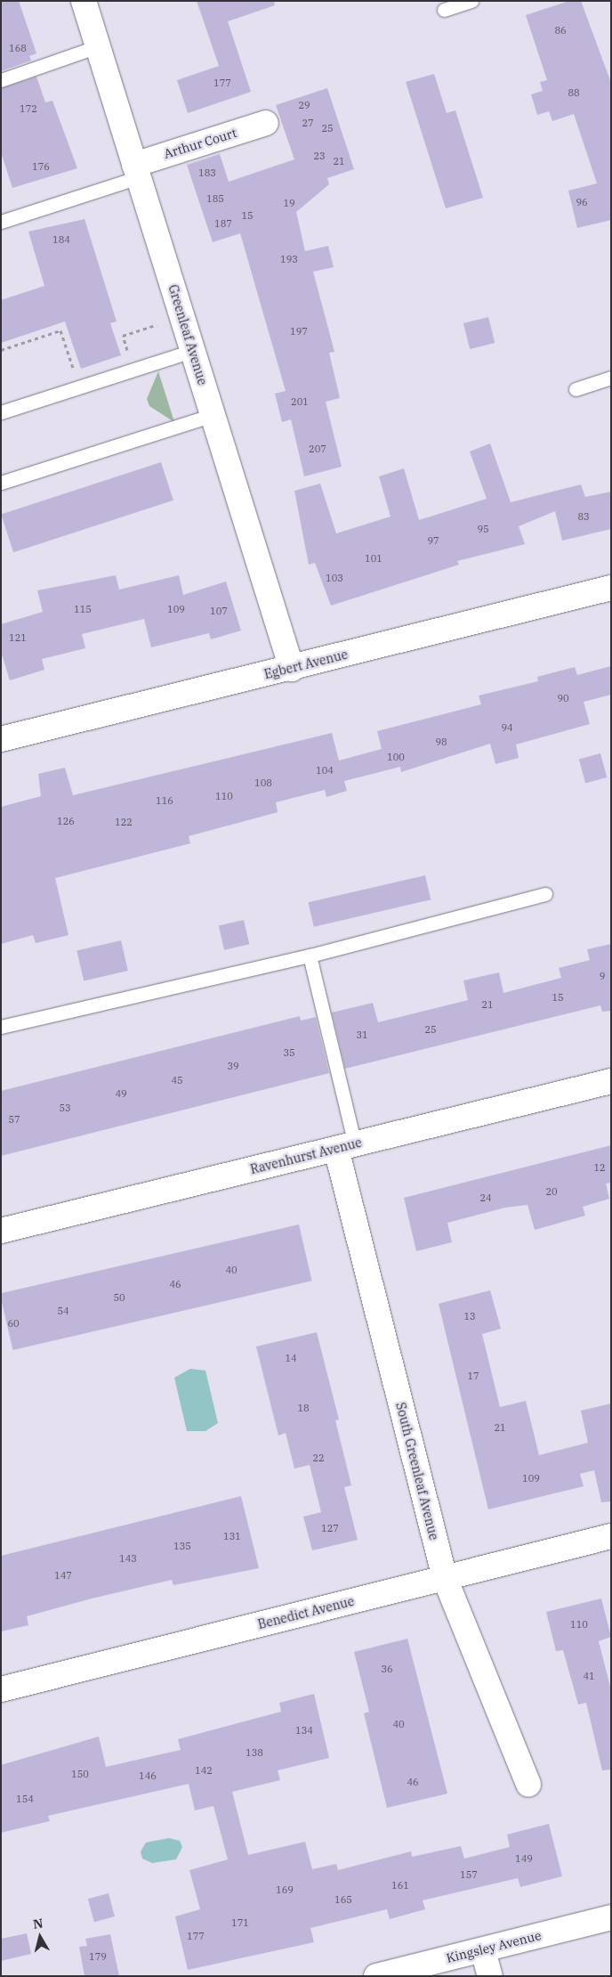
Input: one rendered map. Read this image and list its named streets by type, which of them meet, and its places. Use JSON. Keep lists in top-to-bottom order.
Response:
{
  "streets": {
    "street": [
      "Arthur Court",
      "Greenleaf Avenue",
      "Egbert Avenue",
      "Ravenhurst Avenue",
      "South Greenleaf Avenue",
      "Benedict Avenue",
      "Kingsley Avenue"
    ]
  },
  "crossings": [
    ["Arthur Court", "Greenleaf Avenue"],
    ["Greenleaf Avenue", "Egbert Avenue"],
    ["Ravenhurst Avenue", "South Greenleaf Avenue"],
    ["South Greenleaf Avenue", "Benedict Avenue"]
  ],
  "house_numbers": [
    "86",
    "168",
    "177",
    "88",
    "29",
    "172",
    "27",
    "25",
    "23",
    "21",
    "176",
    "183",
    "185",
    "96",
    "19",
    "15",
    "187",
    "184",
    "193",
    "197",
    "201",
    "207",
    "83",
    "95",
    "97",
    "101",
    "103",
    "115",
    "109",
    "107",
    "121",
    "90",
    "94",
    "98",
    "100",
    "104",
    "108",
    "110",
    "116",
    "126",
    "122",
    "9",
    "15",
    "21",
    "25",
    "31",
    "35",
    "39",
    "45",
    "49",
    "53",
    "57",
    "12",
    "20",
    "24",
    "40",
    "46",
    "50",
    "54",
    "13",
    "60",
    "14",
    "17",
    "18",
    "21",
    "22",
    "109",
    "127",
    "131",
    "135",
    "143",
    "147",
    "110",
    "36",
    "41",
    "40",
    "134",
    "138",
    "142",
    "150",
    "146",
    "46",
    "154",
    "149",
    "157",
    "161",
    "169",
    "165",
    "171",
    "177",
    "179"
  ],
  "north": "top"
}
